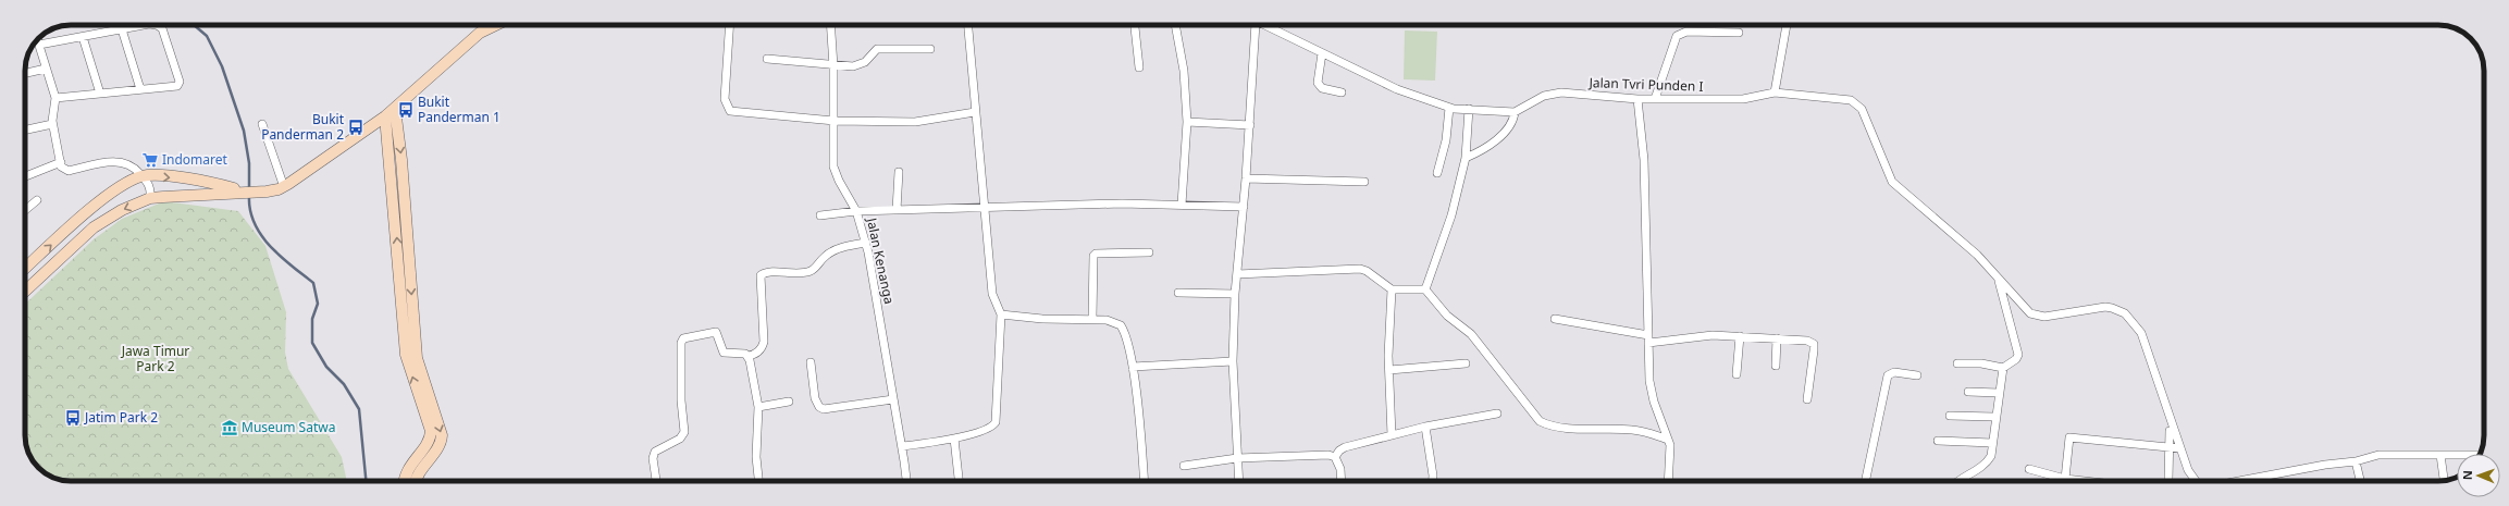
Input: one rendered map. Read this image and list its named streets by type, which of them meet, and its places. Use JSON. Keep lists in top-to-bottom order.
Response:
{
  "streets": {
    "street": ["Jalan Tvri Punden I", "Jalan Kenanga"]
  },
  "parks": ["Jawa Timur Park 2"],
  "places": {
    "bus stop": ["Bukit Panderman 1", "Bukit Panderman 2", "Jatim Park 2"],
    "supermarket": ["Indomaret"],
    "museum": ["Museum Satwa"]
  },
  "north": "left"
}
